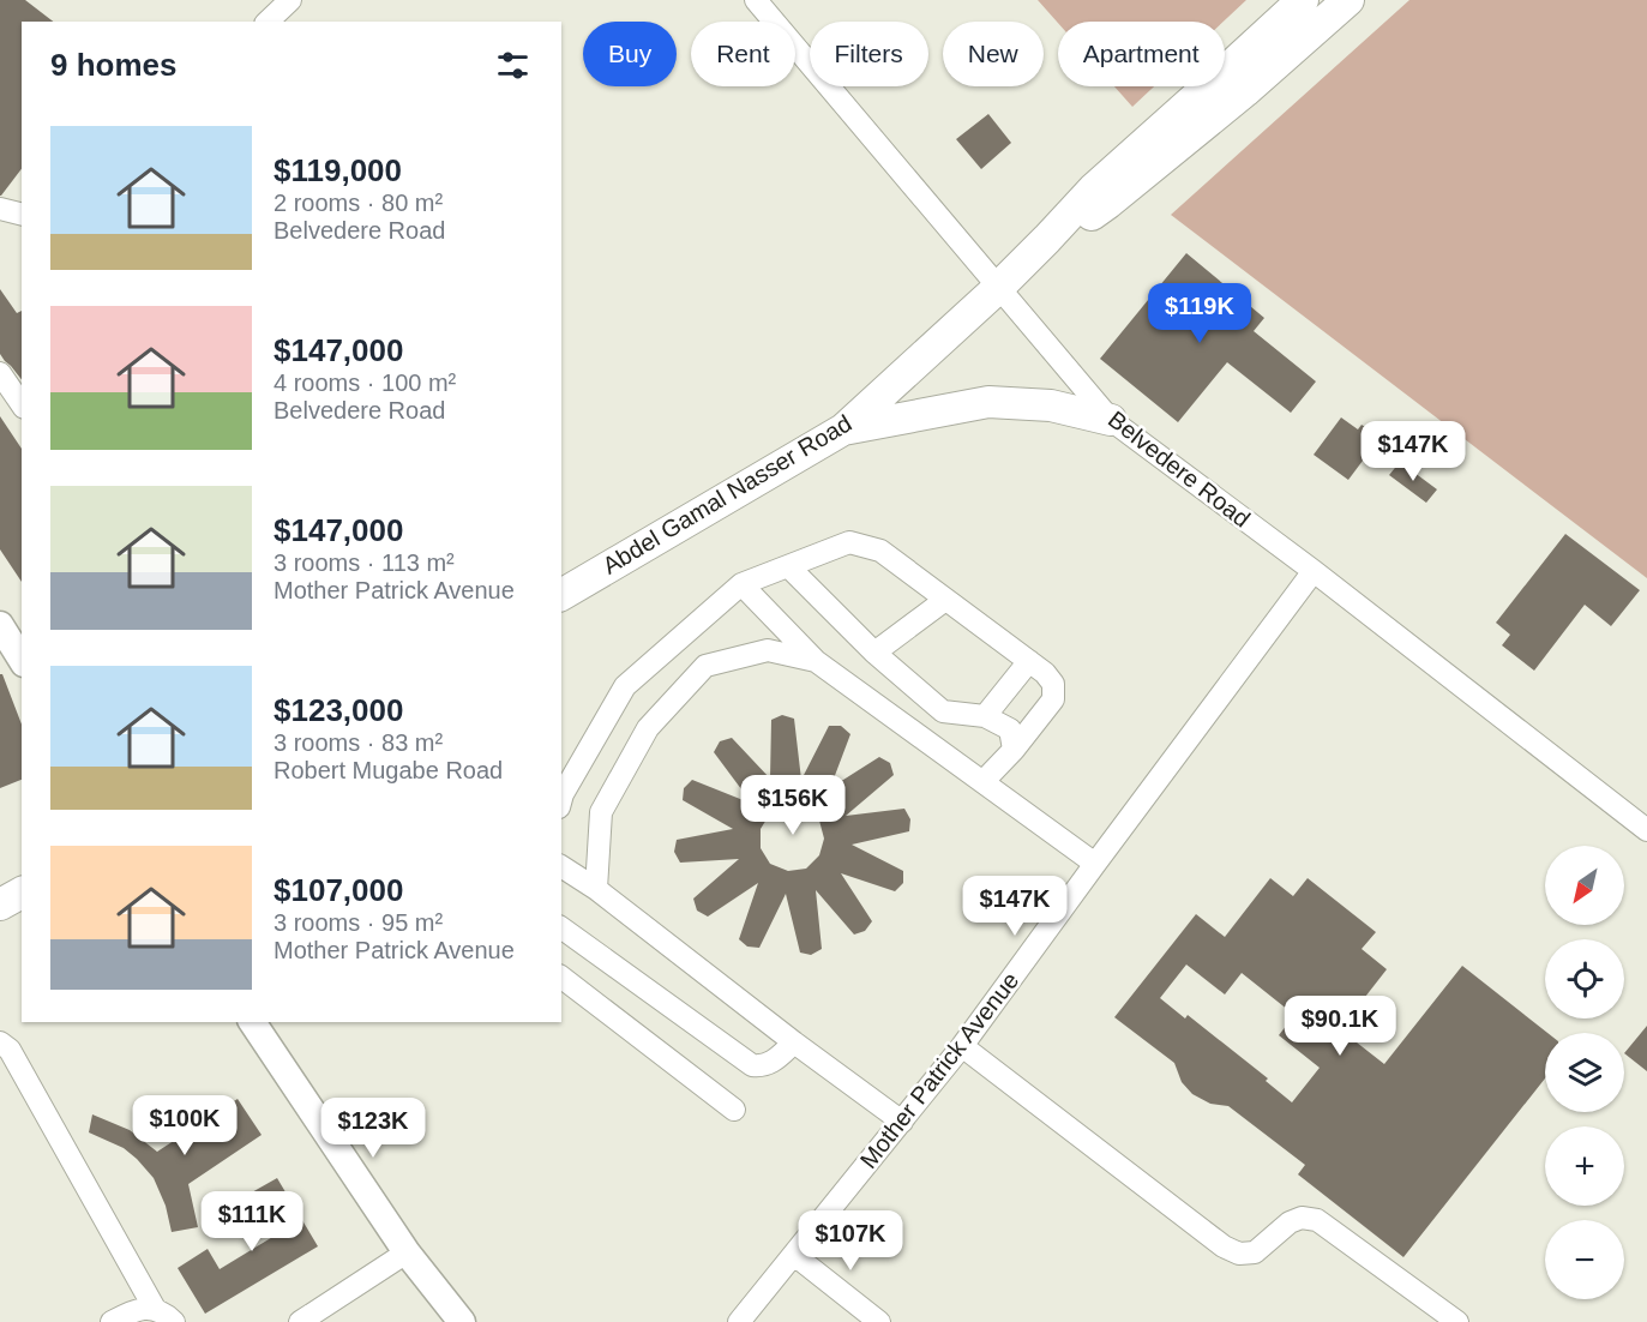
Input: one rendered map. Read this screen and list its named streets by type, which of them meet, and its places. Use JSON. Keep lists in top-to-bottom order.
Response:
{
  "streets": {
    "highway": ["Abdel Gamal Nasser Road"],
    "street": ["Belvedere Road", "Mother Patrick Avenue"]
  },
  "crossings": [
    ["Belvedere Road", "Abdel Gamal Nasser Road"],
    ["Belvedere Road", "Mother Patrick Avenue"]
  ],
  "north": "bottom left",
  "page": {
    "chip": [
      "Buy",
      "Rent",
      "Filters",
      "New",
      "Apartment"
    ],
    "heading": "9 homes",
    "list": [
      {
        "name": "$119,000",
        "note": "2 rooms · 80 m² · Belvedere Road"
      },
      {
        "name": "$147,000",
        "note": "4 rooms · 100 m² · Belvedere Road"
      },
      {
        "name": "$147,000",
        "note": "3 rooms · 113 m² · Mother Patrick Avenue"
      },
      {
        "name": "$123,000",
        "note": "3 rooms · 83 m² · Robert Mugabe Road"
      },
      {
        "name": "$107,000",
        "note": "3 rooms · 95 m² · Mother Patrick Avenue"
      }
    ],
    "price": [
      "$119K",
      "$147K",
      "$156K",
      "$147K",
      "$90.1K",
      "$100K",
      "$123K",
      "$111K",
      "$107K"
    ],
    "map_buttons": ["+", "−"]
  }
}
